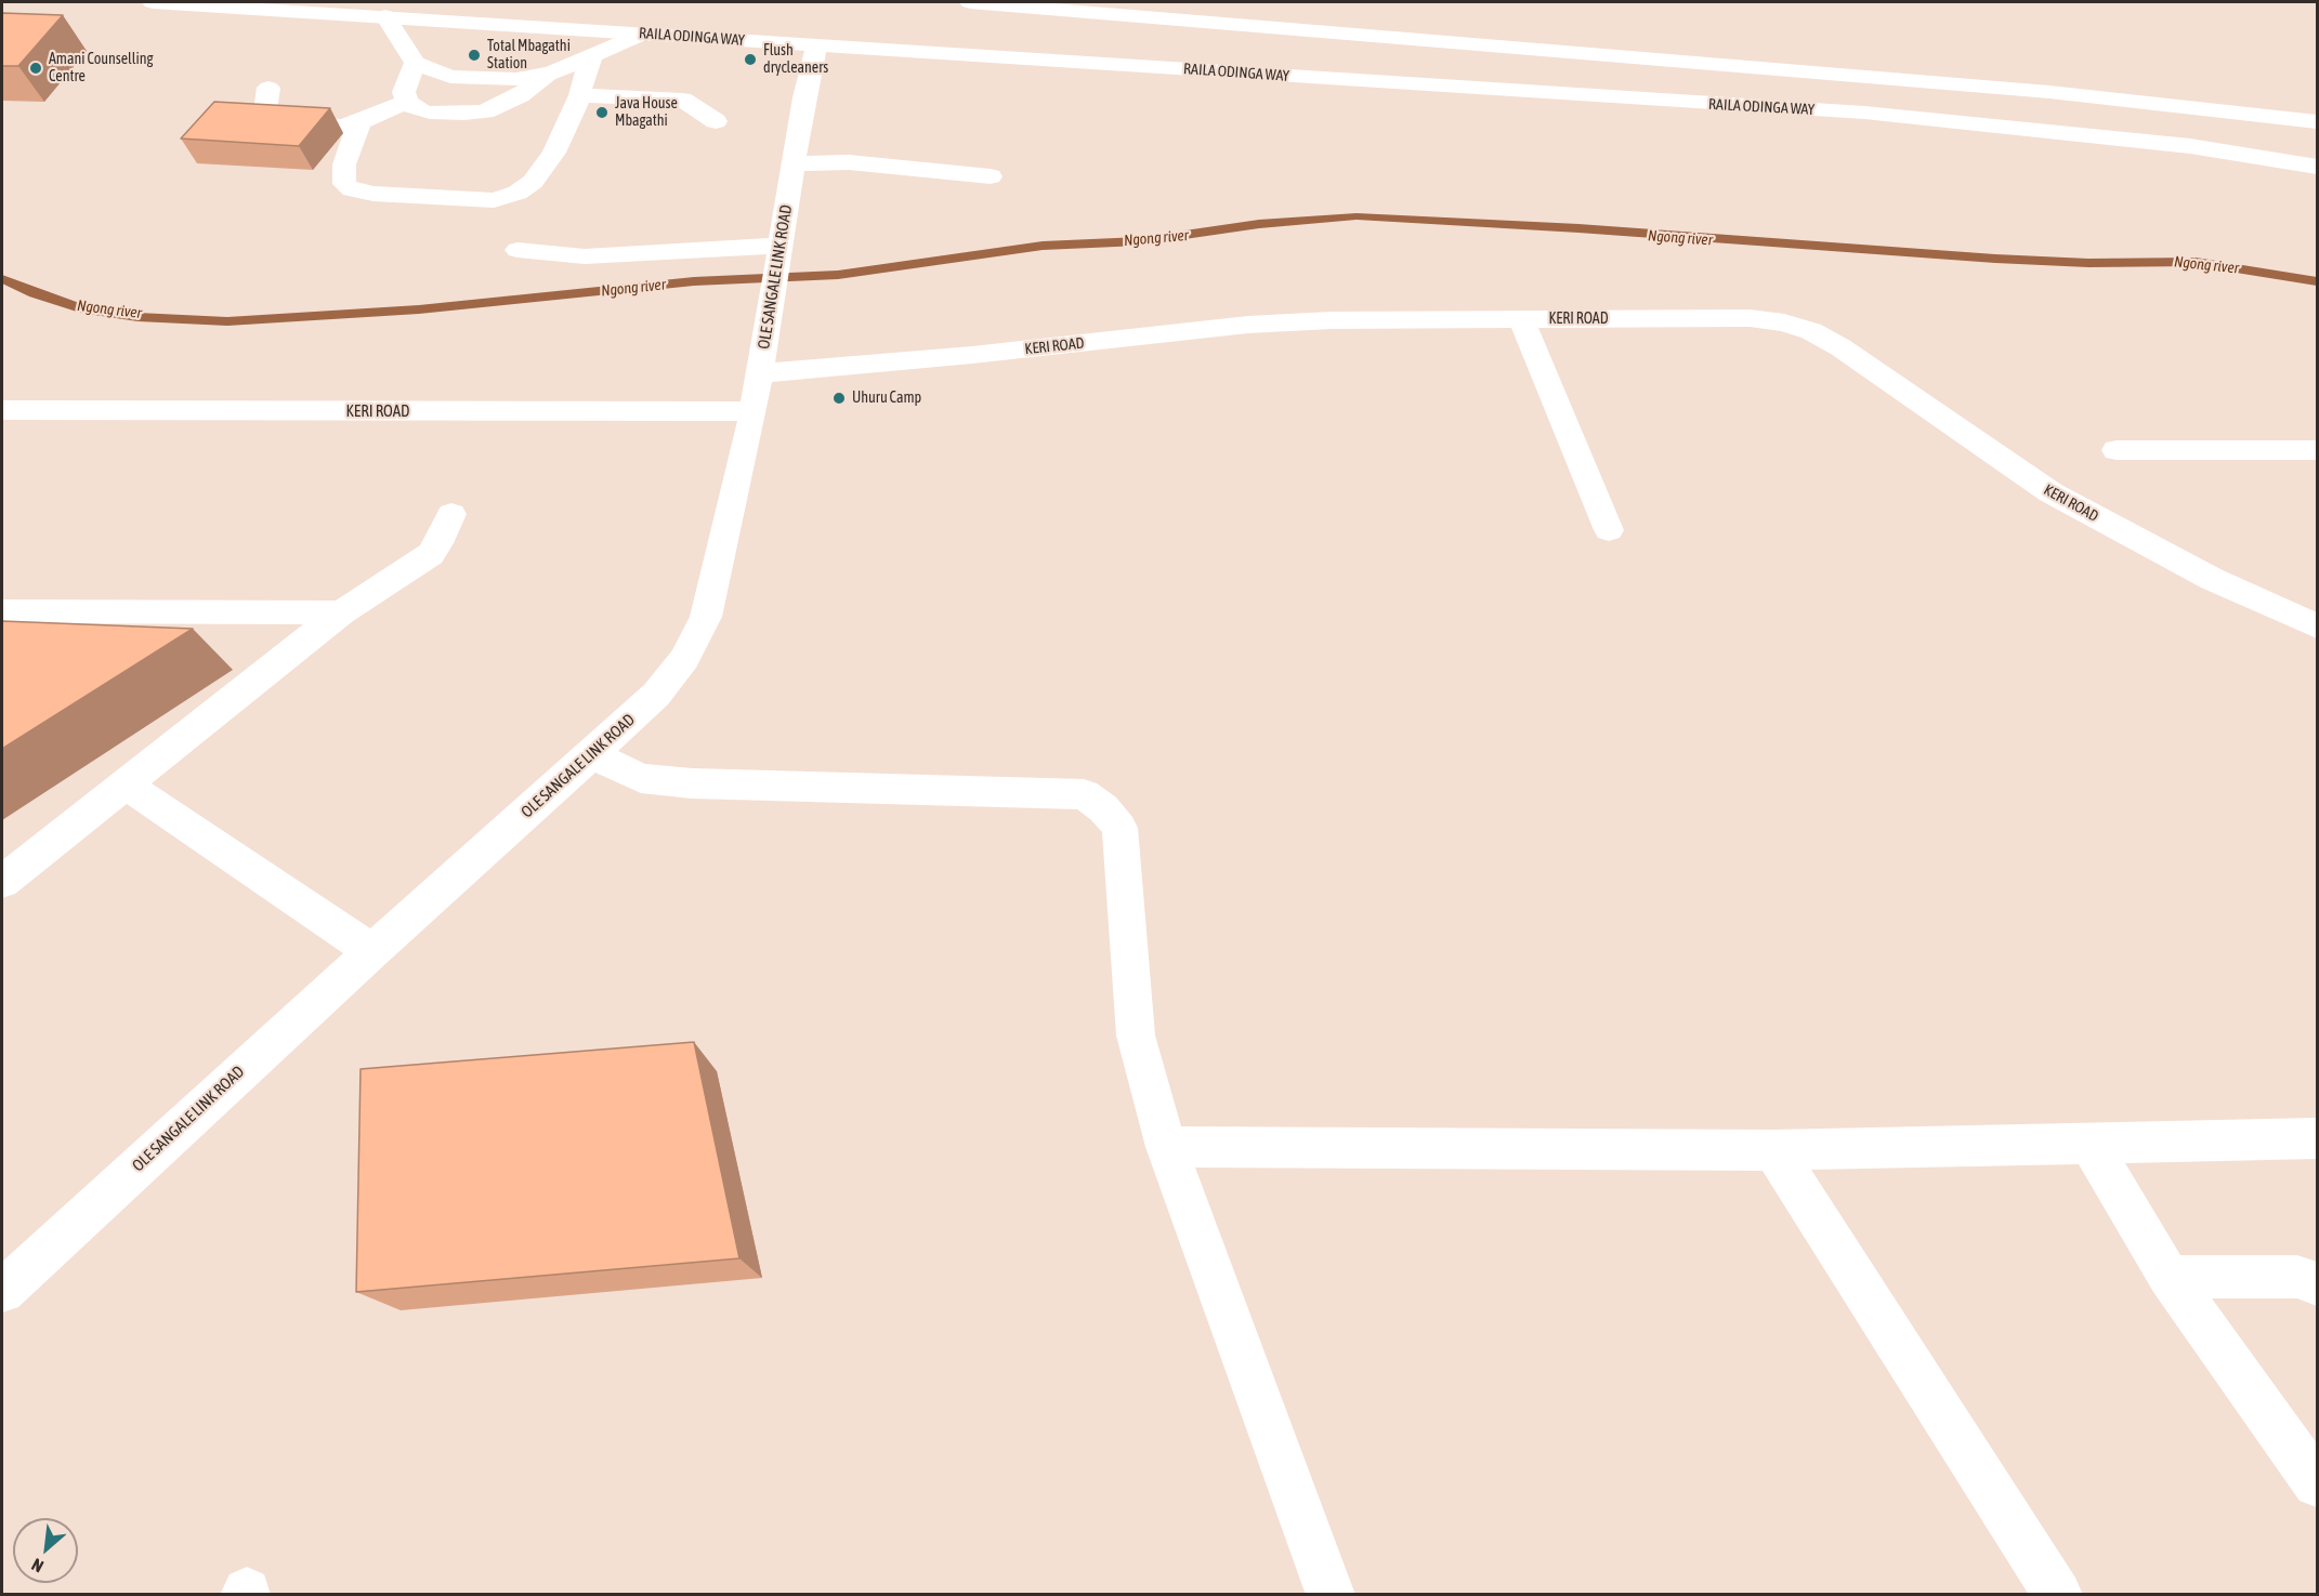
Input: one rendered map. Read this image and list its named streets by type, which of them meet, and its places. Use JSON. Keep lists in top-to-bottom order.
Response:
{
  "streets": {
    "street": ["RAILA ODINGA WAY", "OLE SANGALE LINK ROAD", "KERI ROAD"]
  },
  "crossings": [
    ["RAILA ODINGA WAY", "OLE SANGALE LINK ROAD"],
    ["OLE SANGALE LINK ROAD", "KERI ROAD"]
  ],
  "water": ["Ngong river"],
  "places": [
    "Total Mbagathi Station",
    "Flush drycleaners",
    "Amani Counselling Centre",
    "Java House Mbagathi",
    "Uhuru Camp"
  ],
  "north": "bottom left"
}
